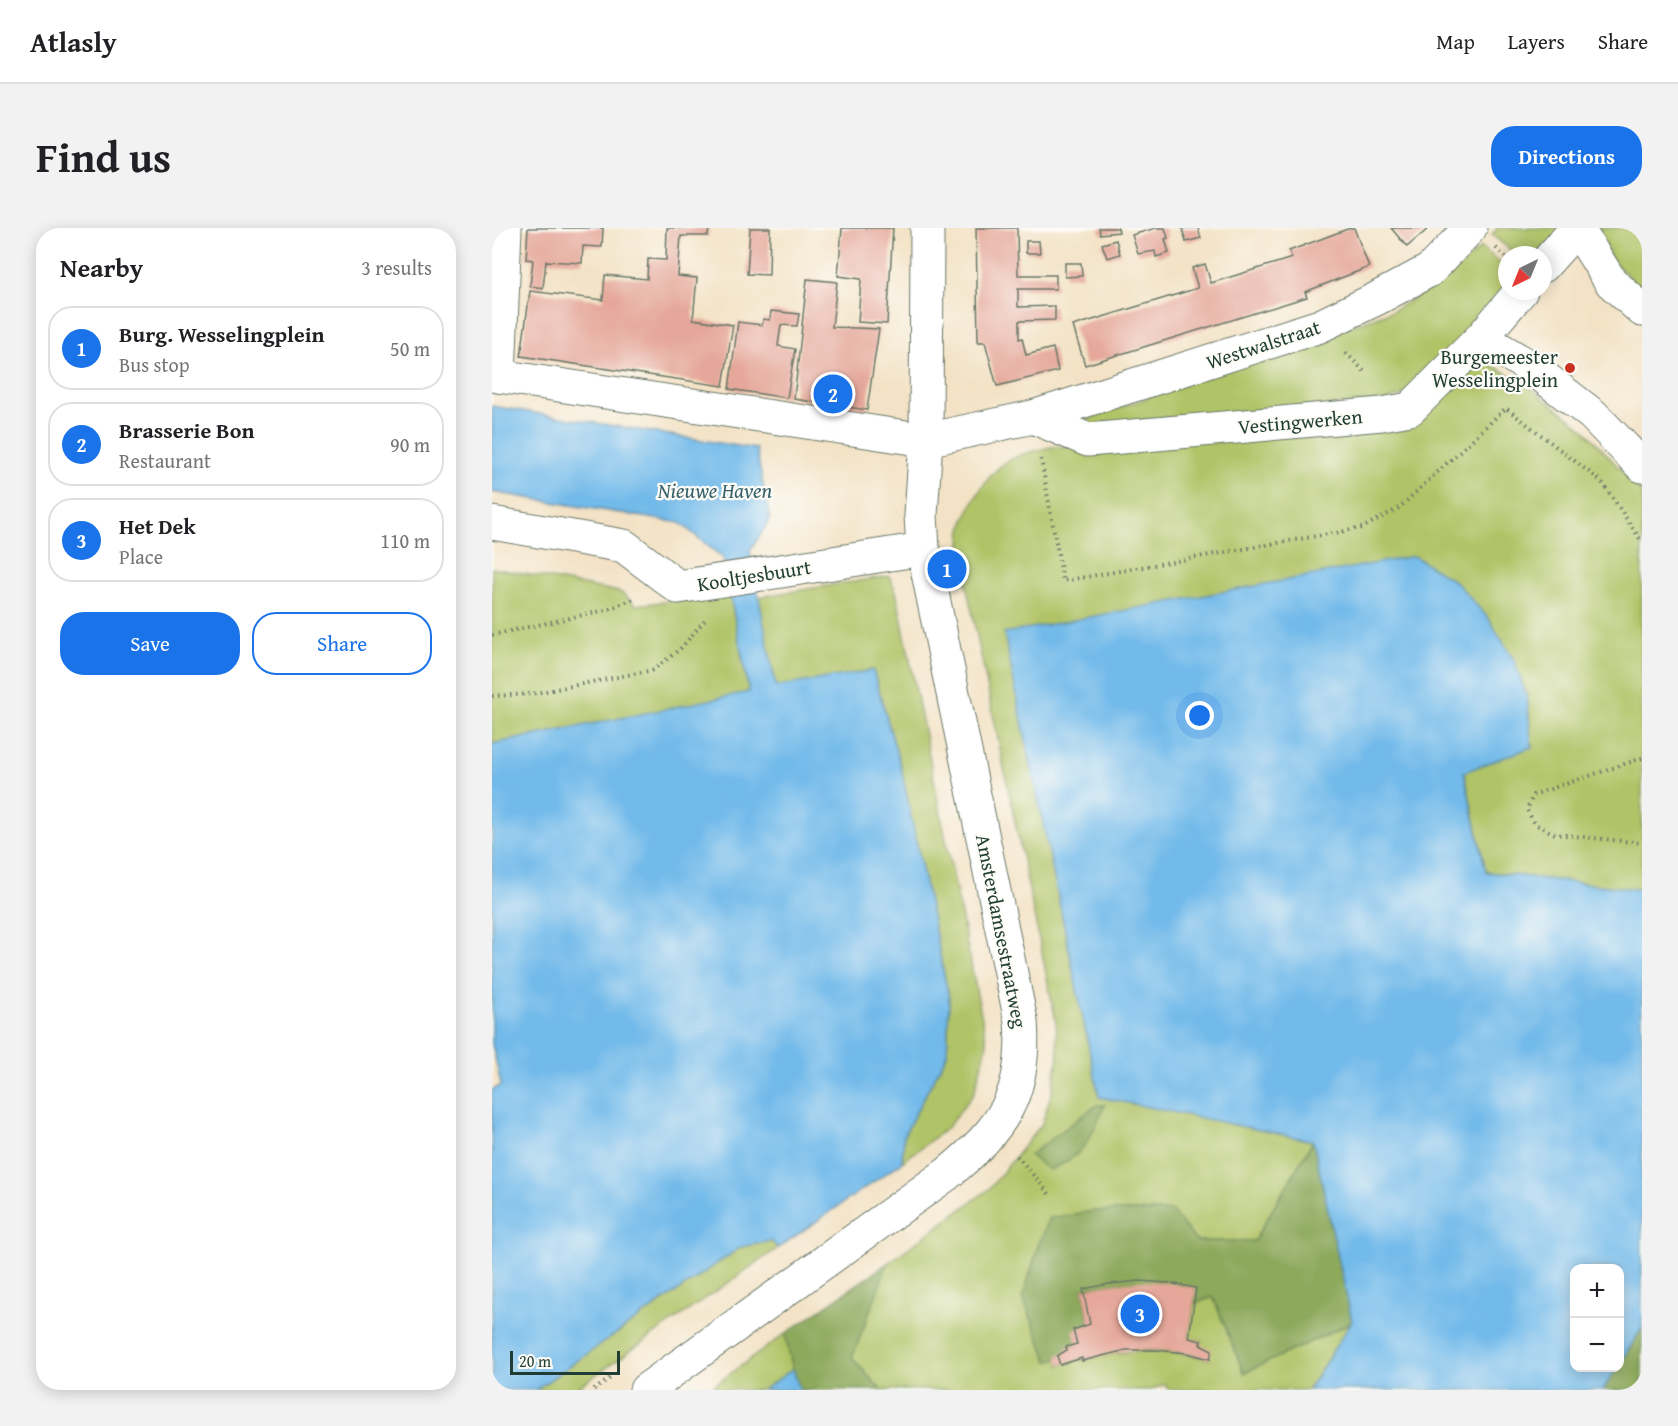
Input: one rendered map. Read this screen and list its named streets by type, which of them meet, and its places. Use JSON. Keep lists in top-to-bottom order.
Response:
{
  "streets": {
    "street": [
      "Westwalstraat",
      "Vestingwerken",
      "Kooltjesbuurt",
      "Amsterdamsestraatweg"
    ]
  },
  "crossings": [
    ["Westwalstraat", "Vestingwerken"],
    ["Kooltjesbuurt", "Amsterdamsestraatweg"]
  ],
  "water": ["Nieuwe Haven"],
  "places": ["Burgemeester Wesselingplein"],
  "scale_bar": "20 m",
  "north": "bottom left",
  "page": {
    "header": "Atlasly",
    "nav": ["Map", "Layers", "Share"],
    "title": "Find us",
    "buttons": [
      "Directions",
      ["Save", "Share"]
    ],
    "heading": ["Nearby", "3 results"],
    "list": [
      {
        "mark": "1",
        "name": "Burg. Wesselingplein",
        "note": "Bus stop",
        "value": "50 m"
      },
      {
        "mark": "2",
        "name": "Brasserie Bon",
        "note": "Restaurant",
        "value": "90 m"
      },
      {
        "mark": "3",
        "name": "Het Dek",
        "note": "Place",
        "value": "110 m"
      }
    ],
    "pins": ["2", "1", "3"],
    "map_buttons": ["+", "−"],
    "scale": "20 m"
  }
}
